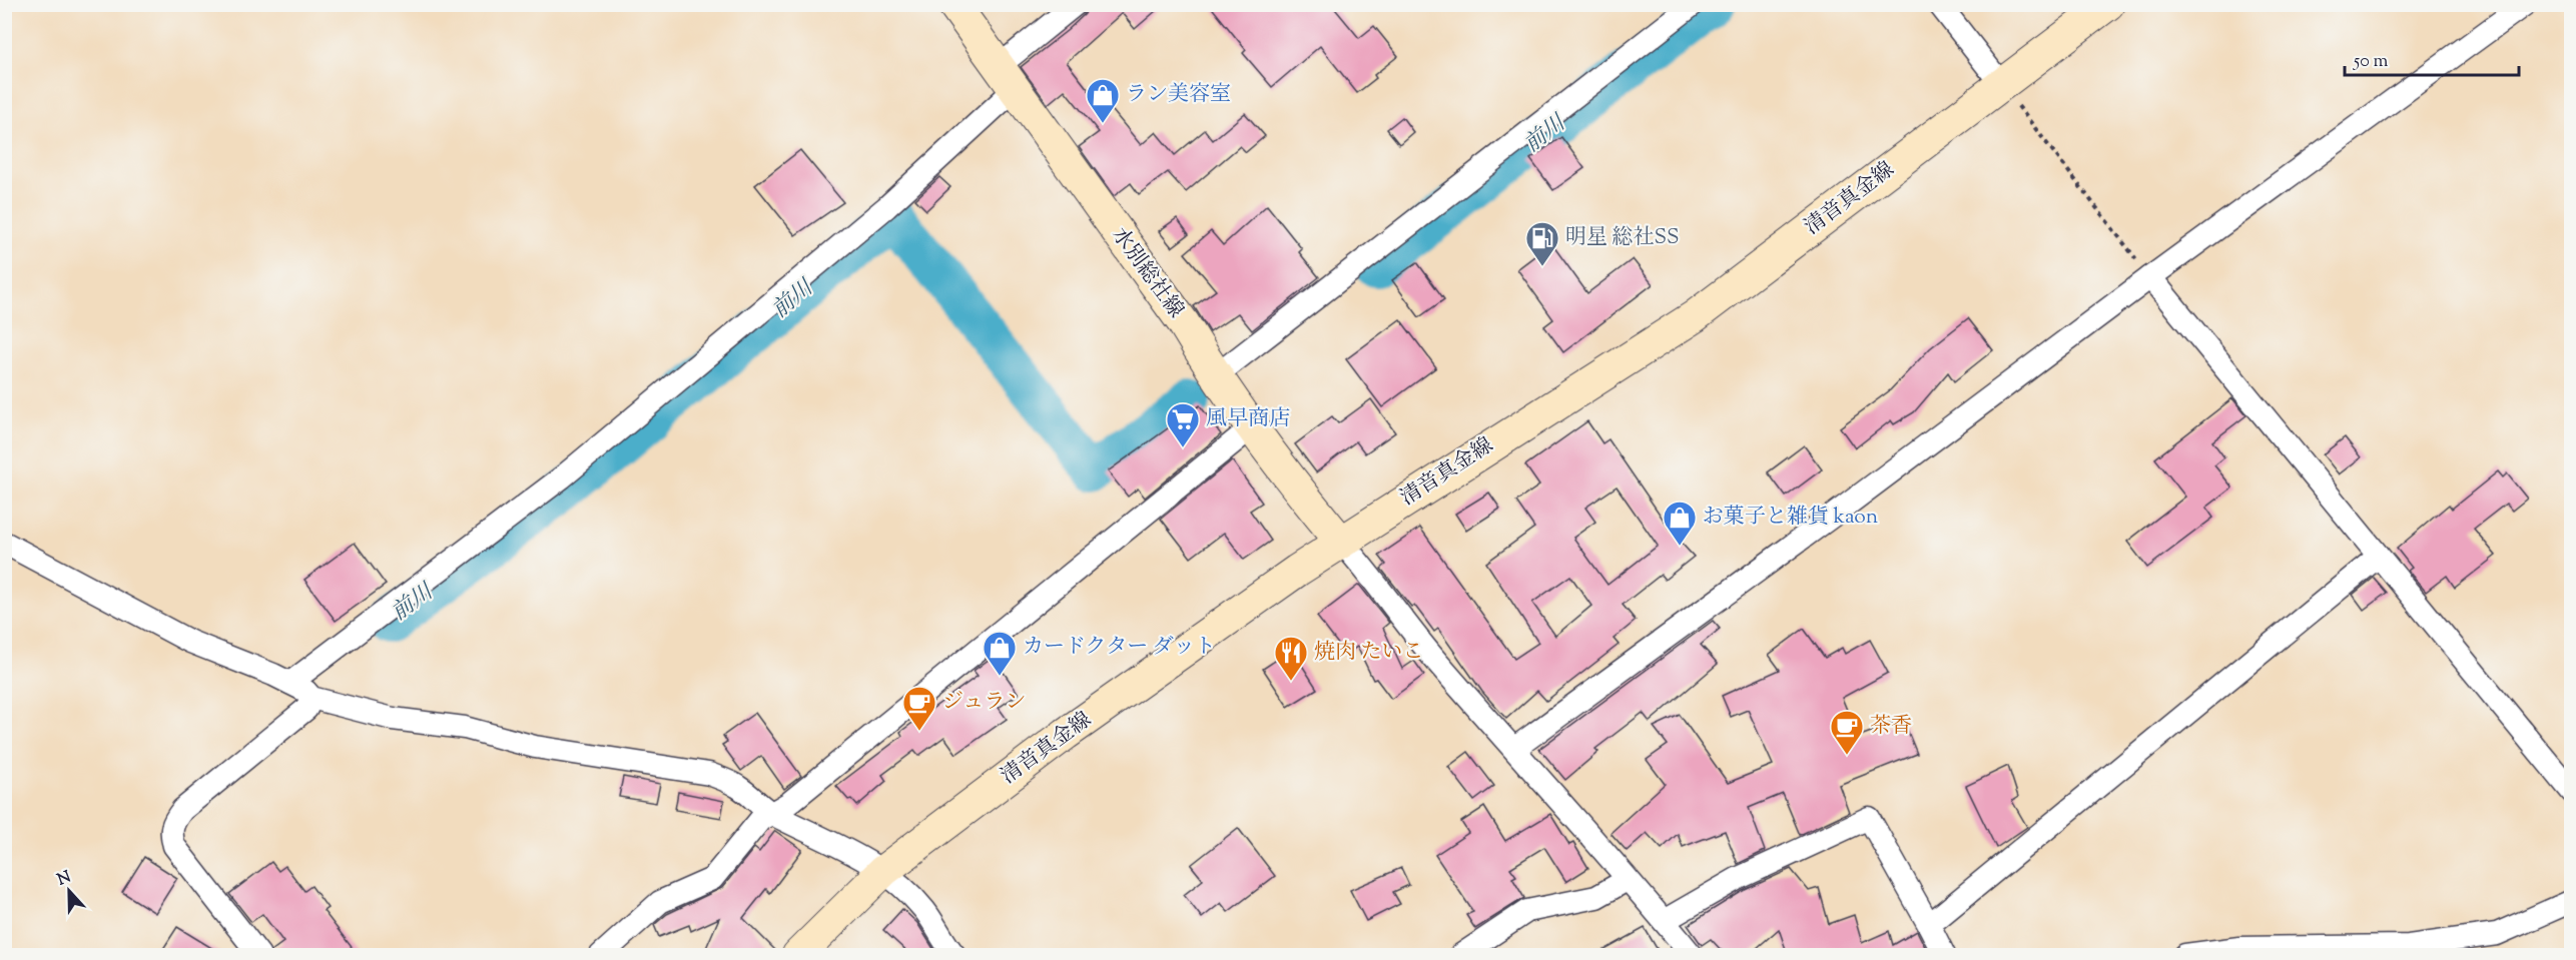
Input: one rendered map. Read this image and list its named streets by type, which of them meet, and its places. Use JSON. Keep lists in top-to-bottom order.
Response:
{
  "streets": {
    "main road": ["清音真金線", "水別総社線"]
  },
  "crossings": [
    ["清音真金線", "水別総社線"]
  ],
  "water": ["前川"],
  "places": {
    "shop": ["ラン美容室", "お菓子と雑貨 kaon", "カードクター ダット"],
    "fuel station": ["明星 総社SS"],
    "supermarket": ["風早商店"],
    "restaurant": ["焼肉 たいこ"],
    "cafe": ["ジュラン", "茶香"]
  },
  "scale_bar": "50 m",
  "north": "top"
}
